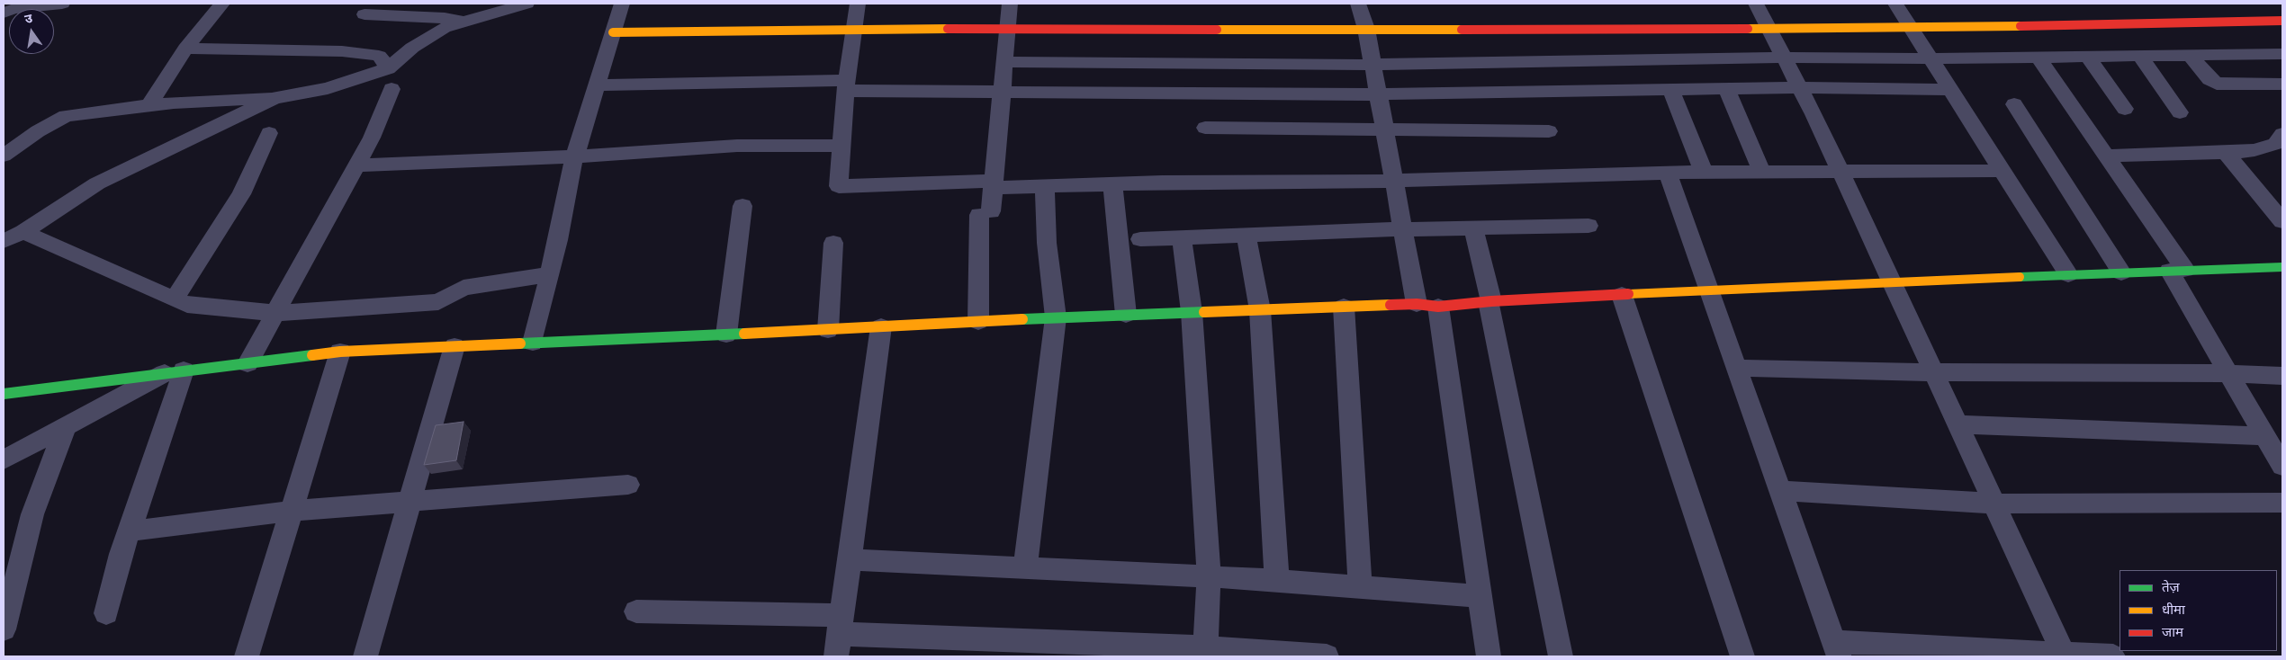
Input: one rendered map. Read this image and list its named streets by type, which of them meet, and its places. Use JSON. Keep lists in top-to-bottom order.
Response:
{
  "legend": ["तेज़", "धीमा", "जाम"],
  "north": "top"
}
